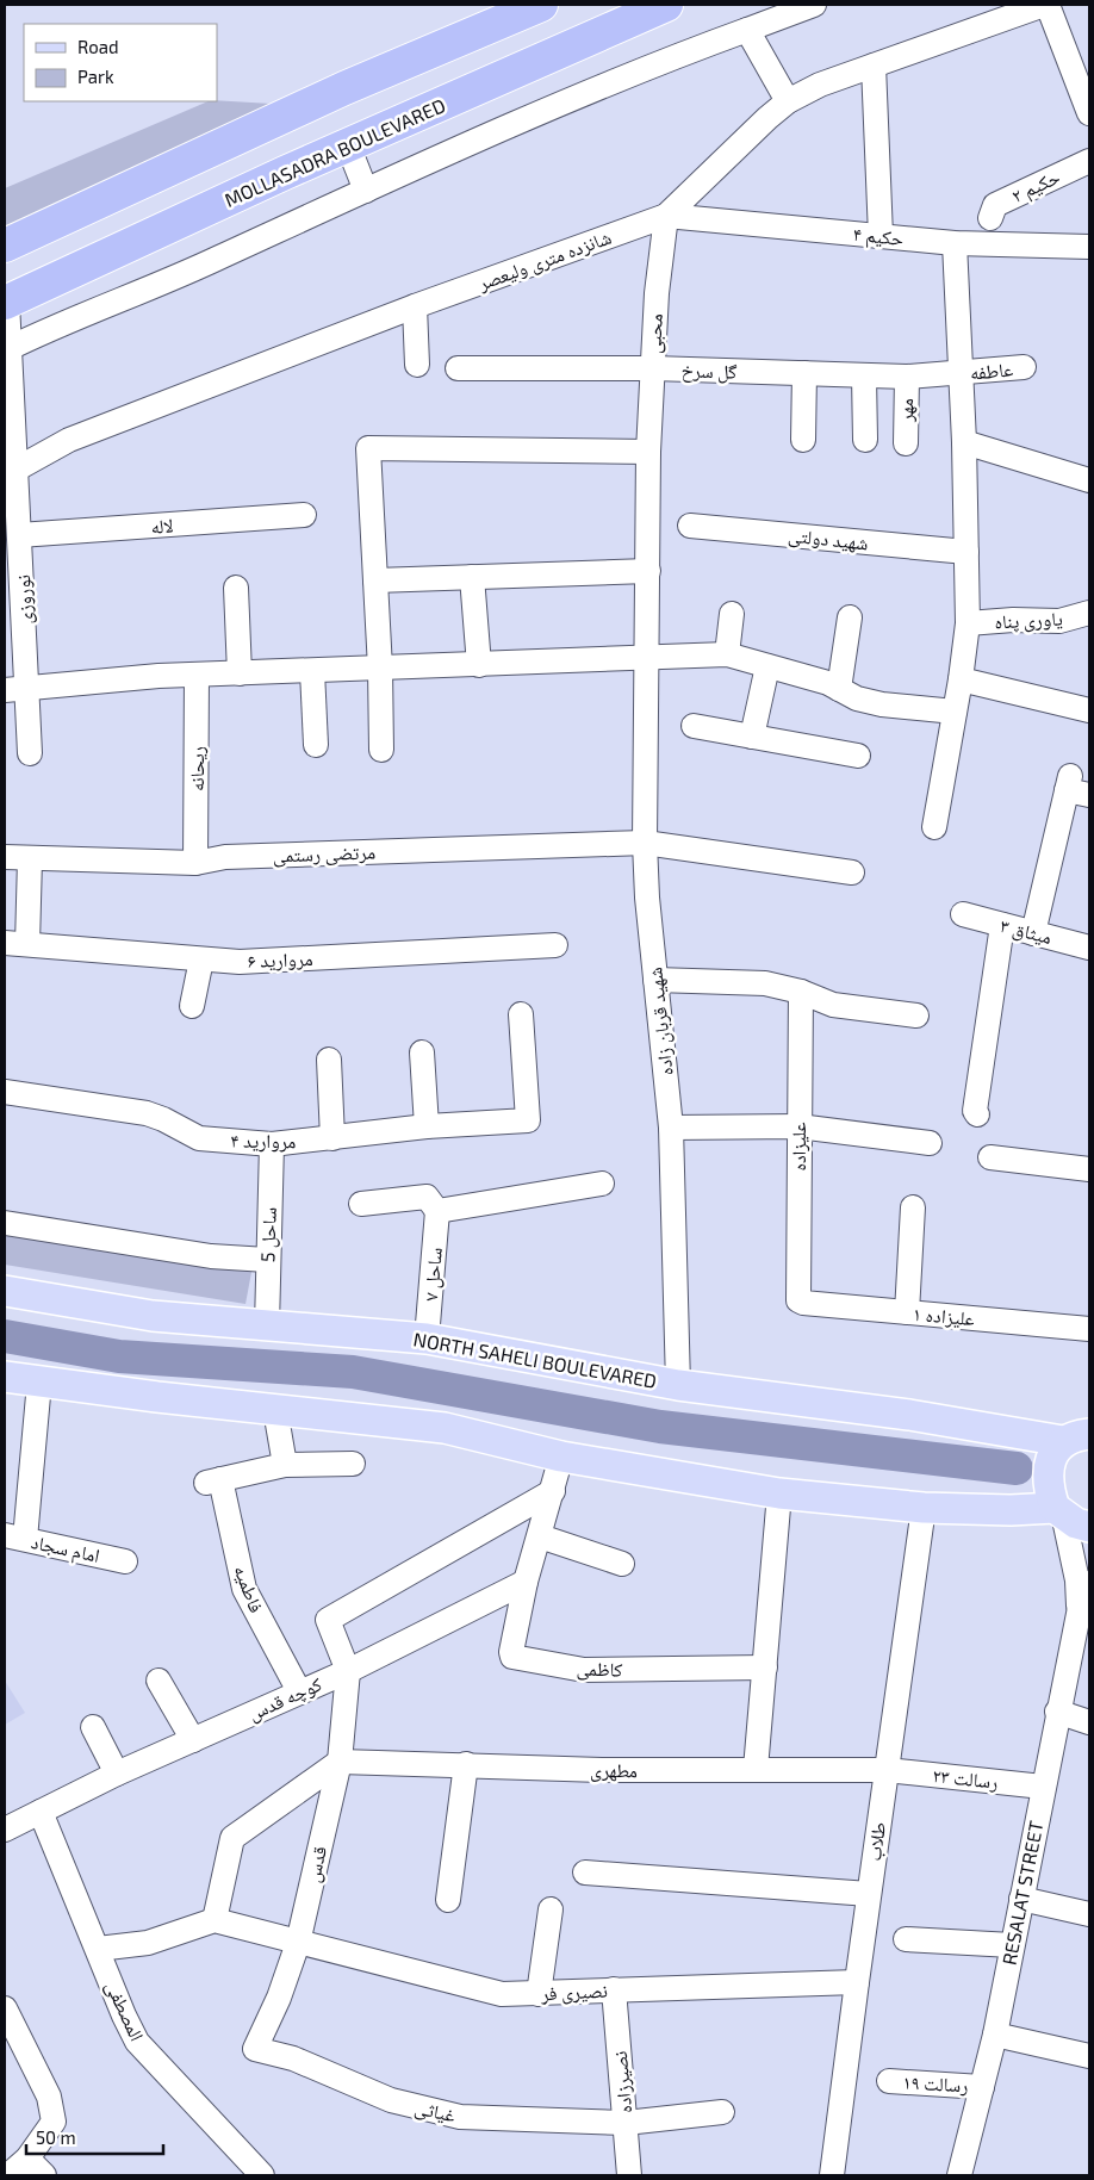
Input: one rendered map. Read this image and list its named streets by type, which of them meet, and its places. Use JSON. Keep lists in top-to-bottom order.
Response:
{
  "streets": {
    "highway": ["MOLLASADRA BOULEVARED"],
    "main road": ["NORTH SAHELI BOULEVARED"],
    "street": [
      "حکیم ۲",
      "حکیم ۴",
      "شانزده متری ولیعصر",
      "محبی",
      "گل سرخ",
      "عاطفه",
      "مهر",
      "لاله",
      "شهید دولتی",
      "نوروزی",
      "یاوری پناه",
      "ریحانه",
      "مرتضی رستمی",
      "میثاق ۳",
      "مروارید ۶",
      "شهید قربان زاده",
      "مروارید ۴",
      "علیزاده",
      "ساحل 5",
      "ساحل ۷",
      "علیزاده ۱",
      "امام سجاد",
      "فاطمیه",
      "کاظمی",
      "کوچه قدس",
      "مطهری",
      "رسالت ۲۳",
      "طلاب",
      "قدس",
      "RESALAT STREET",
      "نصیری فر",
      "المصطفی",
      "نصیرزاده",
      "رسالت ۱۹",
      "غیاثی"
    ]
  },
  "crossings": [
    ["MOLLASADRA BOULEVARED", "نوروزی"],
    ["حکیم ۴", "شانزده متری ولیعصر"],
    ["حکیم ۴", "محبی"],
    ["شانزده متری ولیعصر", "محبی"],
    ["شانزده متری ولیعصر", "نوروزی"],
    ["محبی", "گل سرخ"],
    ["محبی", "شهید قربان زاده"],
    ["گل سرخ", "عاطفه"],
    ["گل سرخ", "مهر"],
    ["لاله", "نوروزی"],
    ["ریحانه", "مرتضی رستمی"],
    ["مرتضی رستمی", "شهید قربان زاده"],
    ["شهید قربان زاده", "NORTH SAHELI BOULEVARED"],
    ["مروارید ۴", "ساحل 5"],
    ["علیزاده", "علیزاده ۱"],
    ["ساحل 5", "NORTH SAHELI BOULEVARED"],
    ["ساحل ۷", "NORTH SAHELI BOULEVARED"],
    ["فاطمیه", "کوچه قدس"],
    ["کاظمی", "کوچه قدس"],
    ["کوچه قدس", "قدس"],
    ["کوچه قدس", "المصطفی"],
    ["مطهری", "رسالت ۲۳"],
    ["مطهری", "طلاب"],
    ["مطهری", "قدس"],
    ["رسالت ۲۳", "طلاب"],
    ["رسالت ۲۳", "RESALAT STREET"],
    ["طلاب", "نصیری فر"],
    ["قدس", "نصیری فر"],
    ["قدس", "غیاثی"],
    ["RESALAT STREET", "رسالت ۱۹"],
    ["نصیری فر", "نصیرزاده"],
    ["نصیرزاده", "غیاثی"]
  ],
  "legend": ["Road", "Park"],
  "scale_bar": "50 m"
}
